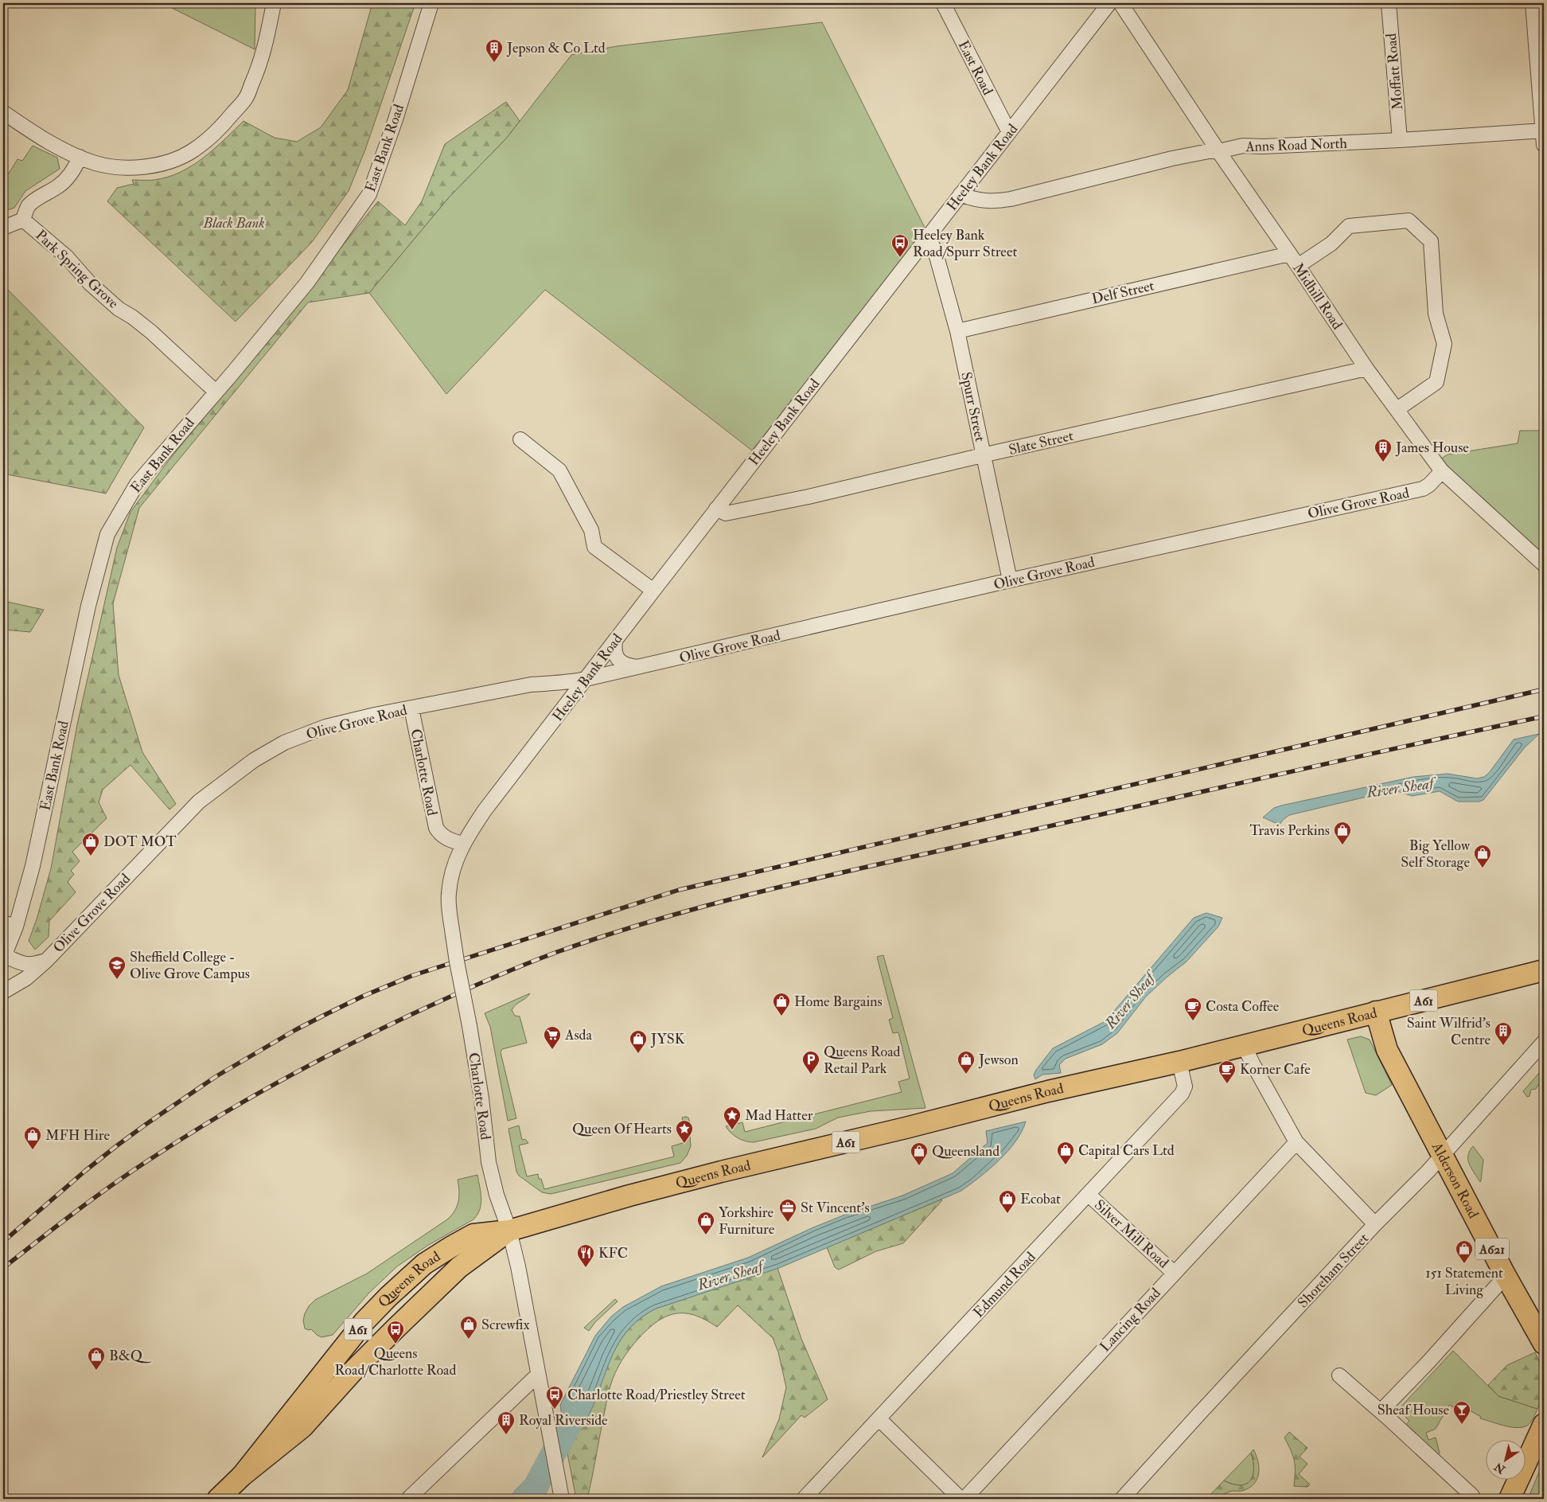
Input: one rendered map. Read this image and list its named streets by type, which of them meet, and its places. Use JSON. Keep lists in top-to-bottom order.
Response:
{
  "streets": {
    "highway": [
      "A61",
      "Queens Road",
      "Alderson Road",
      "A621"
    ],
    "street": [
      "East Road",
      "Moffatt Road",
      "Anns Road North",
      "East Bank Road",
      "Heeley Bank Road",
      "Park Spring Grove",
      "Delf Street",
      "Midhill Road",
      "Spurr Street",
      "Slate Street",
      "Olive Grove Road",
      "Charlotte Road",
      "Silver Mill Road",
      "Shoreham Street",
      "Edmund Road",
      "Lancing Road"
    ]
  },
  "crossings": [
    ["East Road", "Heeley Bank Road"],
    ["Moffatt Road", "Anns Road North"],
    ["Anns Road North", "Heeley Bank Road"],
    ["Anns Road North", "Midhill Road"],
    ["East Bank Road", "Park Spring Grove"],
    ["East Bank Road", "Olive Grove Road"],
    ["Heeley Bank Road", "Spurr Street"],
    ["Heeley Bank Road", "Slate Street"],
    ["Heeley Bank Road", "Olive Grove Road"],
    ["Heeley Bank Road", "Charlotte Road"],
    ["Delf Street", "Midhill Road"],
    ["Delf Street", "Spurr Street"],
    ["Midhill Road", "Slate Street"],
    ["Midhill Road", "Olive Grove Road"],
    ["Spurr Street", "Slate Street"],
    ["Spurr Street", "Olive Grove Road"],
    ["Olive Grove Road", "Charlotte Road"],
    ["Charlotte Road", "Queens Road"],
    ["Queens Road", "Alderson Road"],
    ["Queens Road", "Edmund Road"],
    ["Alderson Road", "Shoreham Street"],
    ["Silver Mill Road", "Edmund Road"],
    ["Silver Mill Road", "Lancing Road"]
  ],
  "water": ["River Sheaf"],
  "parks": ["Black Bank"],
  "places": {
    "building": [
      "Jepson & Co Ltd",
      "James House",
      "Saint Wilfrid's Centre",
      "Royal Riverside"
    ],
    "bus stop": ["Heeley Bank Road/Spurr Street", "Queens Road/Charlotte Road", "Charlotte Road/Priestley Street"],
    "shop": [
      "Travis Perkins",
      "DOT MOT",
      "Big Yellow Self Storage",
      "Home Bargains",
      "JYSK",
      "Jewson",
      "MFH Hire",
      "Capital Cars Ltd",
      "Queensland",
      "Ecobat",
      "Yorkshire Furniture",
      "151 Statement Living",
      "Screwfix",
      "B&Q"
    ],
    "school or university": ["Sheffield College - Olive Grove Campus"],
    "cafe": ["Costa Coffee", "Korner Cafe"],
    "supermarket": ["Asda"],
    "parking": ["Queens Road Retail Park"],
    "place": ["Mad Hatter", "Queen Of Hearts"],
    "office": ["St Vincent's"],
    "restaurant": ["KFC"],
    "bar": ["Sheaf House"]
  },
  "north": "bottom left"
}
